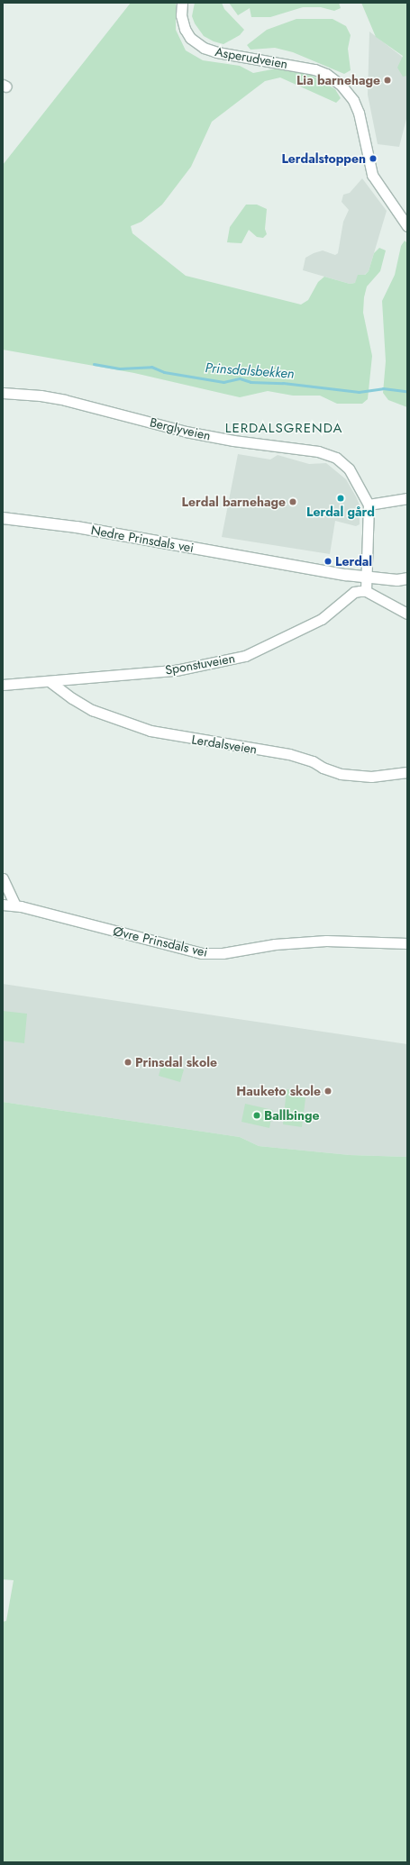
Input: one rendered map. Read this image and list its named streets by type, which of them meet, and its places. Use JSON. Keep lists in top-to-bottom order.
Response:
{
  "streets": {
    "main road": ["Nedre Prinsdals vei"],
    "street": [
      "Asperudveien",
      "Berglyveien",
      "Sponstuveien",
      "Lerdalsveien",
      "Øvre Prinsdals vei"
    ]
  },
  "crossings": [
    ["Sponstuveien", "Lerdalsveien"]
  ],
  "districts": ["LERDALSGRENDA"],
  "water": ["Prinsdalsbekken"],
  "places": [
    "Lia barnehage",
    "Lerdalstoppen",
    "Lerdal gård",
    "Lerdal barnehage",
    "Lerdal",
    "Prinsdal skole",
    "Hauketo skole",
    "Ballbinge"
  ]
}
